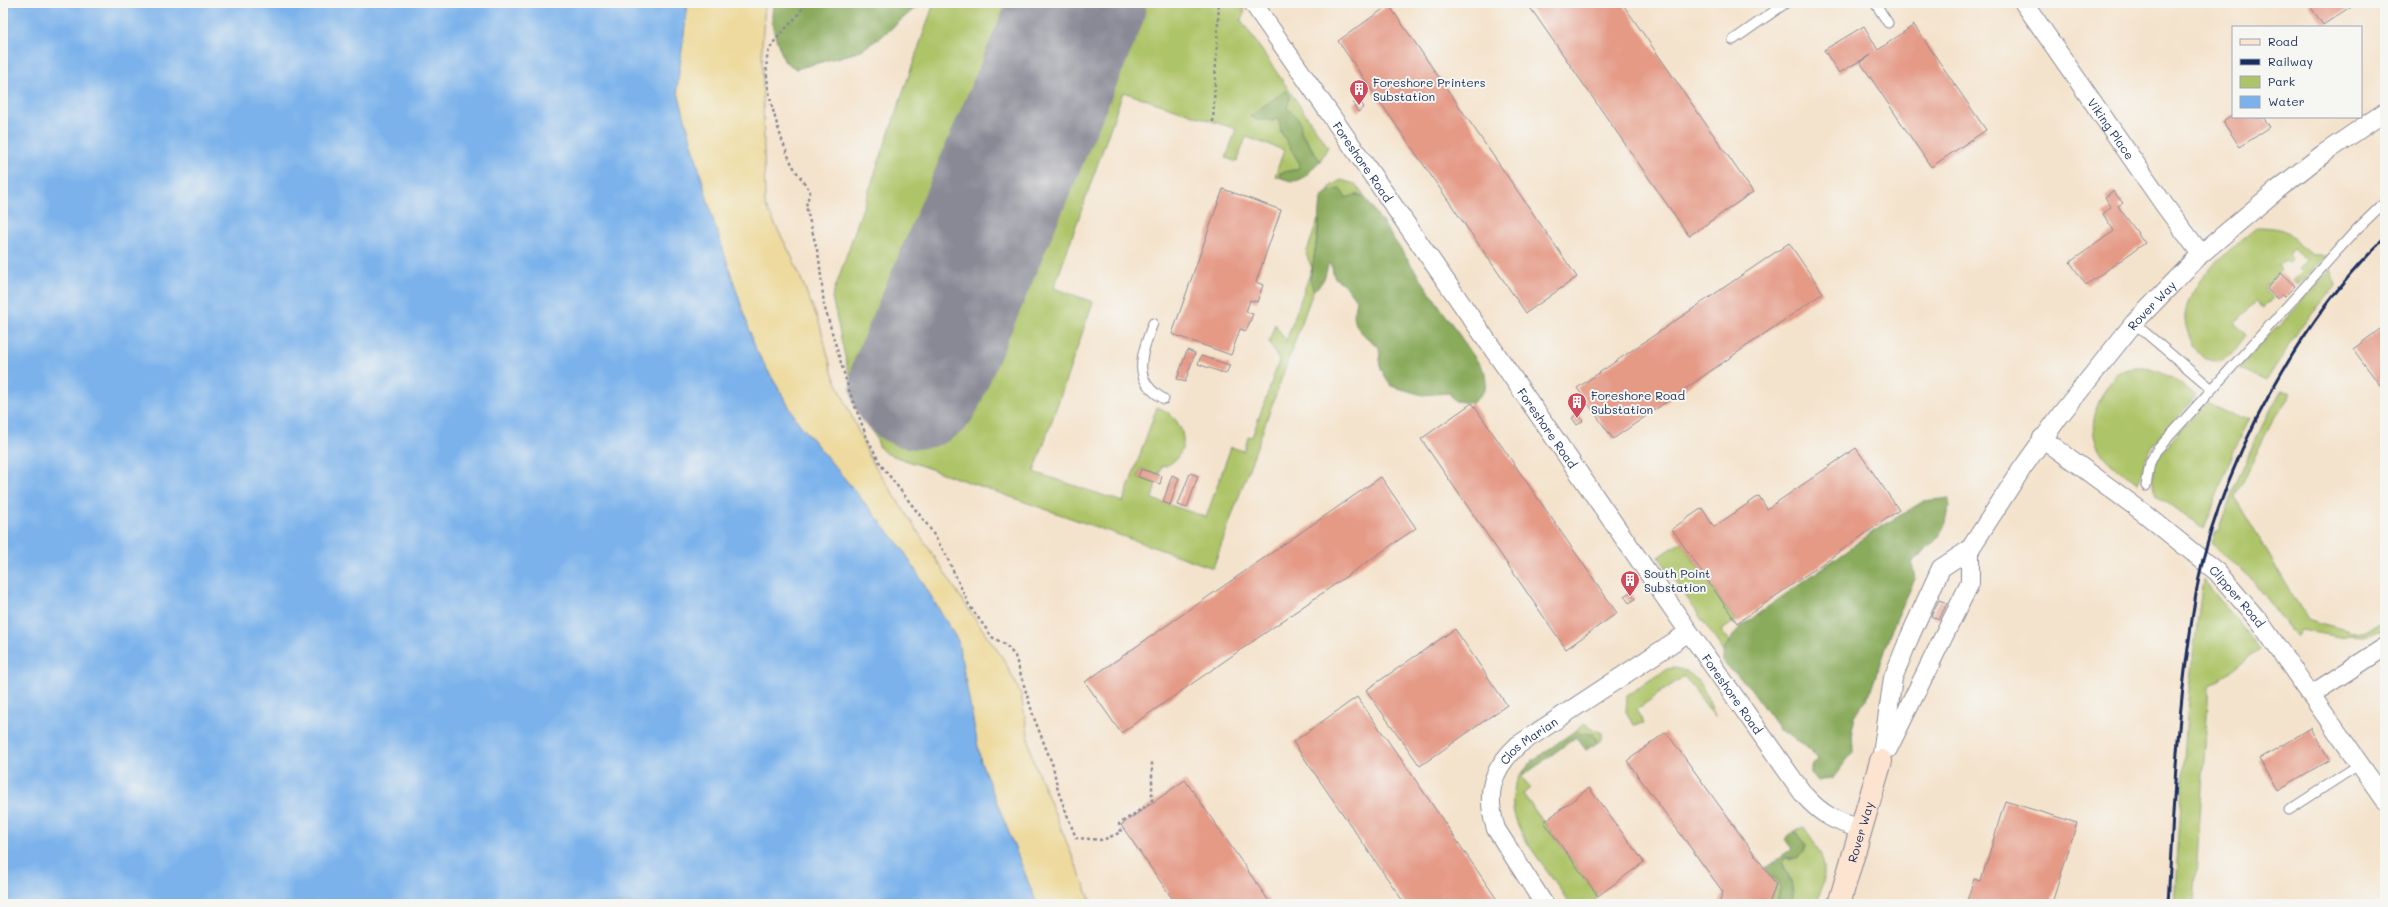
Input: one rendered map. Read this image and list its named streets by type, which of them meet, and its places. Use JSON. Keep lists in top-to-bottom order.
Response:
{
  "streets": {
    "street": [
      "Viking Place",
      "Foreshore Road",
      "Rover Way",
      "Clipper Road",
      "Clos Marian"
    ]
  },
  "crossings": [
    ["Viking Place", "Rover Way"],
    ["Foreshore Road", "Rover Way"],
    ["Foreshore Road", "Clos Marian"],
    ["Rover Way", "Clipper Road"]
  ],
  "places": {
    "building": ["Foreshore Printers Substation", "Foreshore Road Substation", "South Point Substation"]
  },
  "legend": [
    "Road",
    "Railway",
    "Park",
    "Water"
  ]
}
